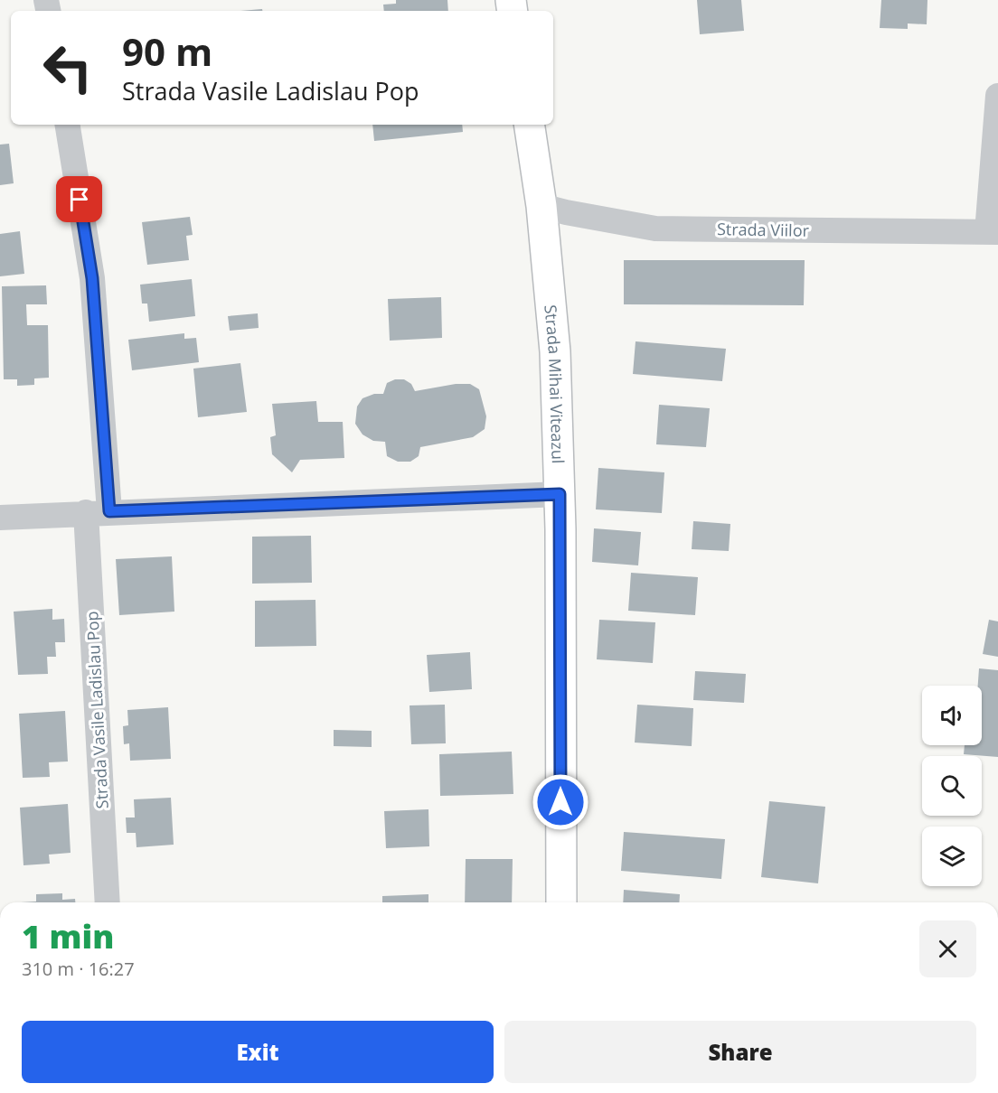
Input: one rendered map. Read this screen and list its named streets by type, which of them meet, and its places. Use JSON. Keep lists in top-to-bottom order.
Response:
{
  "streets": {
    "highway": ["Strada Mihai Viteazul"],
    "street": ["Strada Viilor", "Strada Vasile Ladislau Pop"]
  },
  "crossings": [
    ["Strada Viilor", "Strada Mihai Viteazul"]
  ],
  "page": {
    "turn": ["90 m", "Strada Vasile Ladislau Pop"],
    "heading": ["1 min", "310 m · 16:27"],
    "buttons": ["Exit", "Share"]
  }
}
